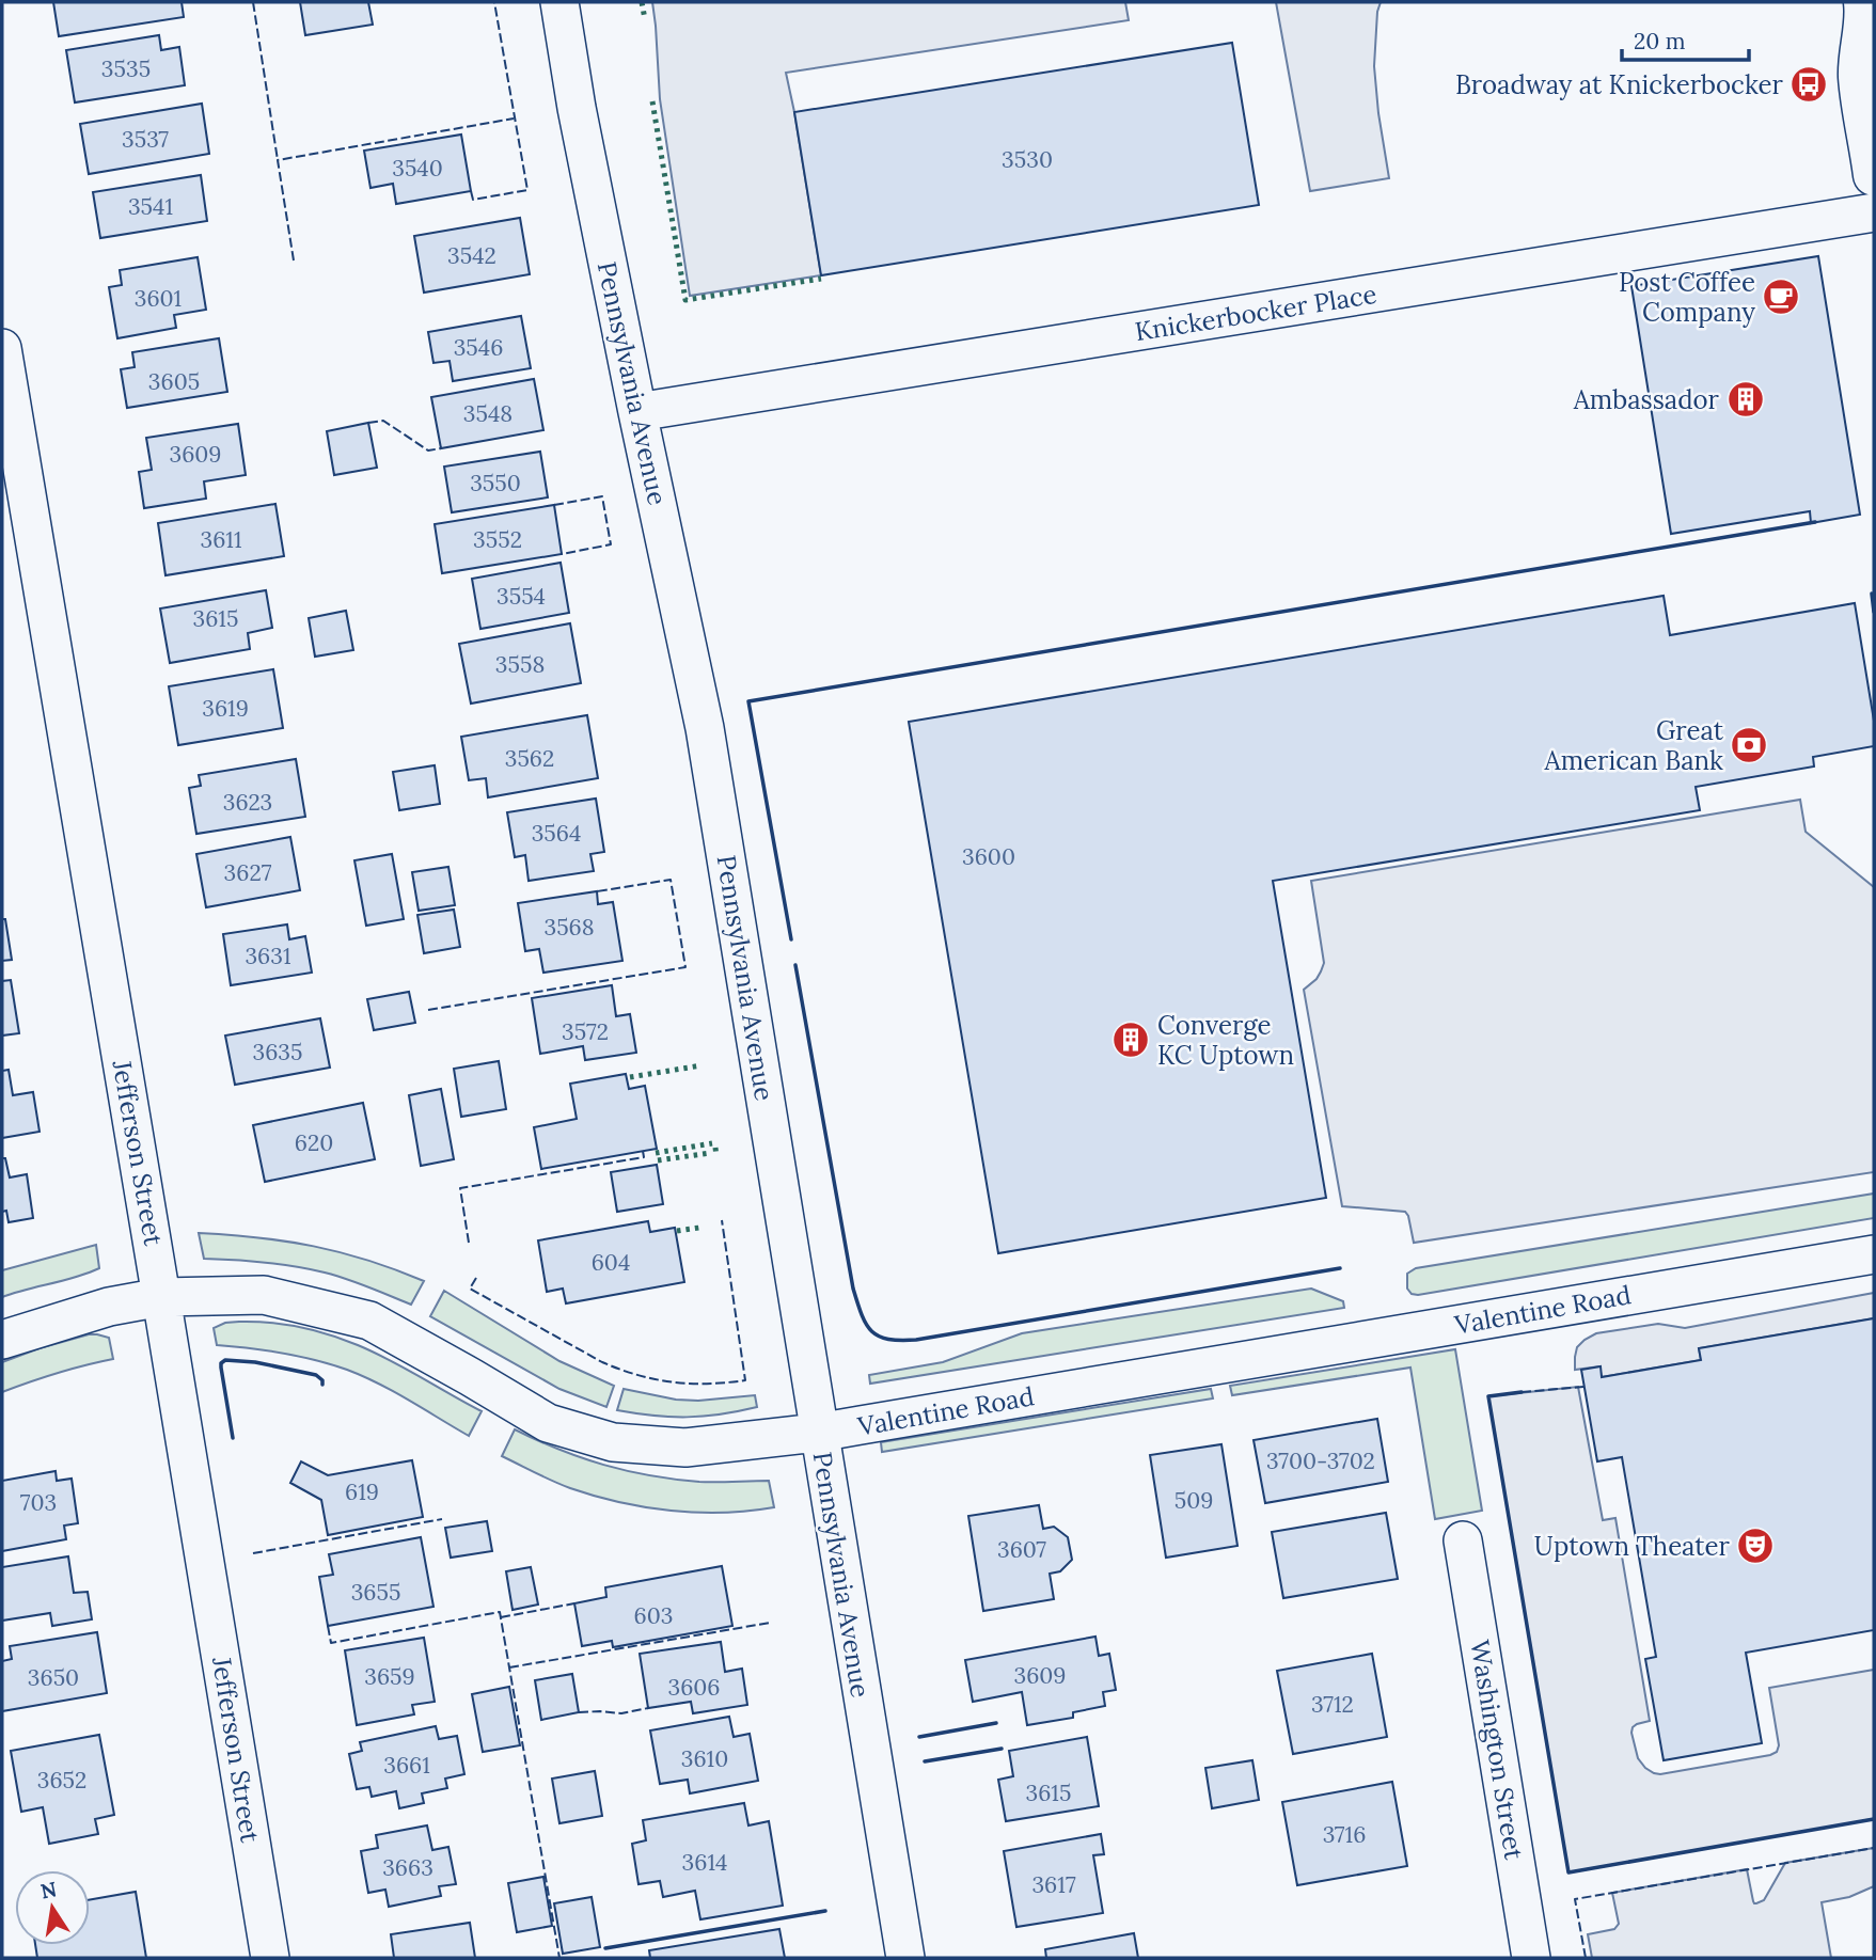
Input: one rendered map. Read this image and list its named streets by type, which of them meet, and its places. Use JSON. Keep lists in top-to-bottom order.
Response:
{
  "streets": {
    "street": [
      "Knickerbocker Place",
      "Pennsylvania Avenue",
      "Jefferson Street",
      "Valentine Road",
      "Washington Street"
    ]
  },
  "crossings": [
    ["Knickerbocker Place", "Pennsylvania Avenue"],
    ["Pennsylvania Avenue", "Valentine Road"],
    ["Jefferson Street", "Valentine Road"]
  ],
  "places": {
    "bus stop": ["Broadway at Knickerbocker"],
    "cafe": ["Post Coffee Company"],
    "building": ["Ambassador", "Converge KC Uptown"],
    "bank": ["Great American Bank"],
    "theatre": ["Uptown Theater"]
  },
  "house_numbers": [
    "3535",
    "3537",
    "3530",
    "3540",
    "3541",
    "3542",
    "3601",
    "3546",
    "3605",
    "3548",
    "3609",
    "3550",
    "3611",
    "3552",
    "3554",
    "3615",
    "3558",
    "3619",
    "3562",
    "3623",
    "3564",
    "3600",
    "3627",
    "3568",
    "3631",
    "3572",
    "3635",
    "620",
    "604",
    "3700-3702",
    "619",
    "509",
    "703",
    "3607",
    "3655",
    "603",
    "3609",
    "3659",
    "3650",
    "3606",
    "3712",
    "3610",
    "3661",
    "3652",
    "3615",
    "3716",
    "3614",
    "3663",
    "3617"
  ],
  "scale_bar": "20 m",
  "north": "top"
}
